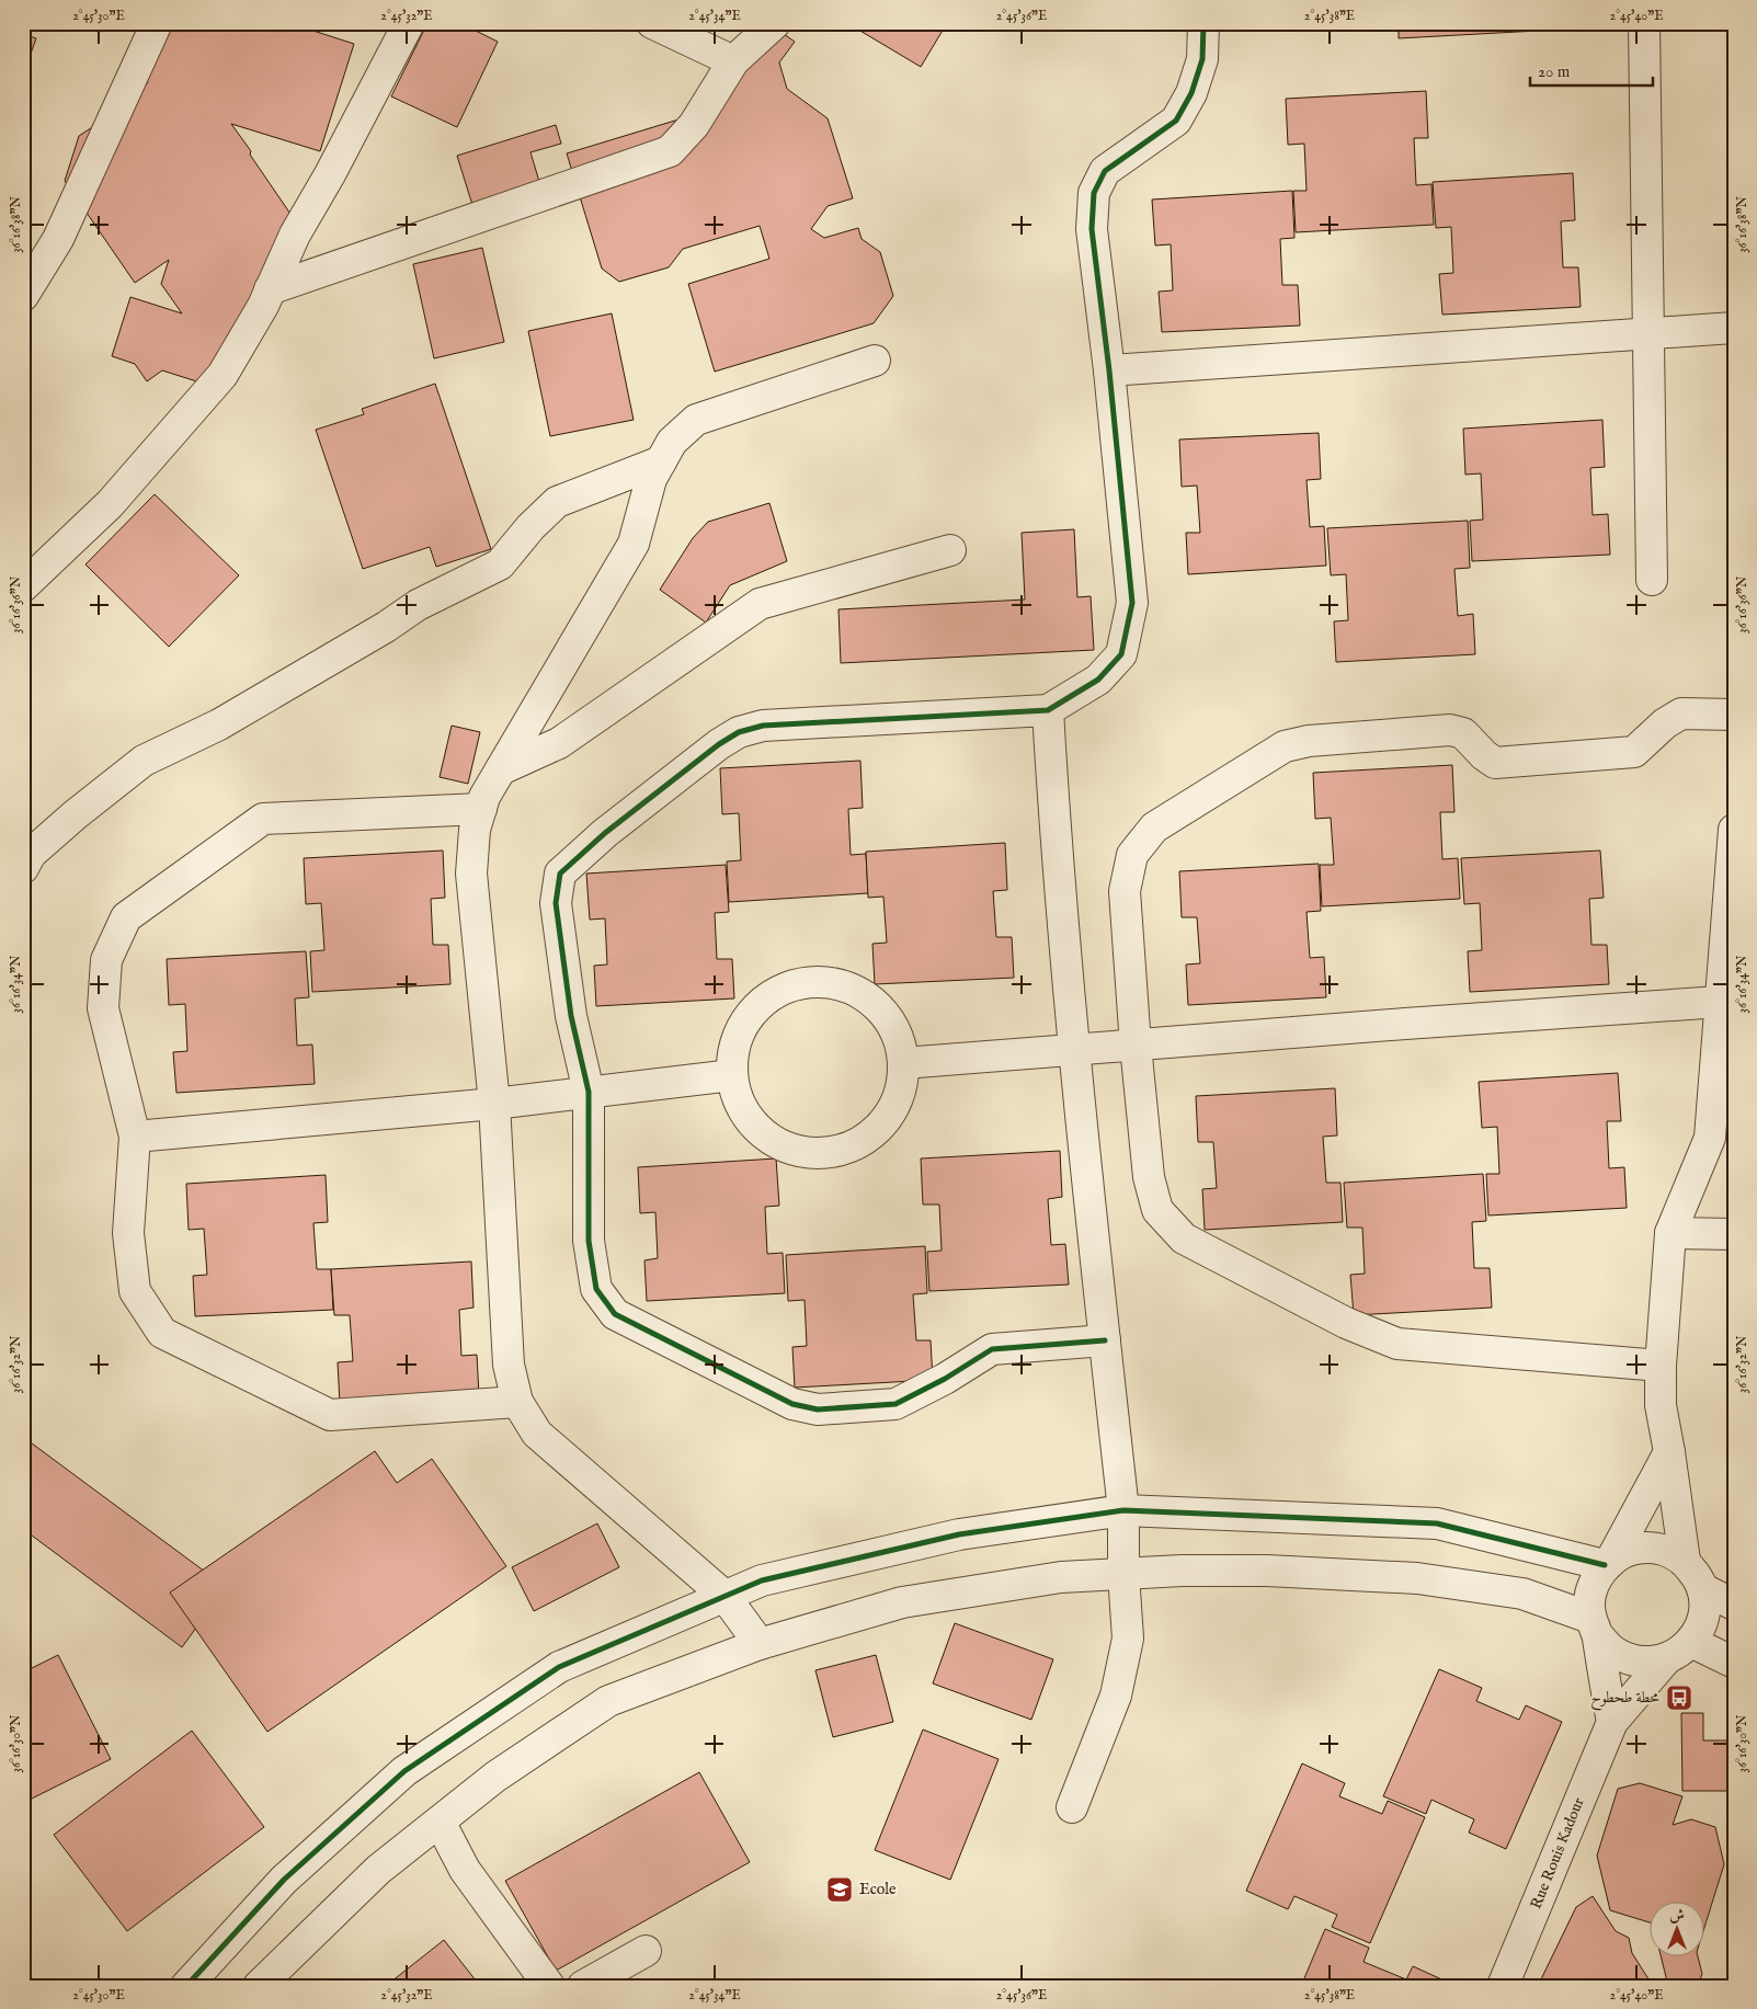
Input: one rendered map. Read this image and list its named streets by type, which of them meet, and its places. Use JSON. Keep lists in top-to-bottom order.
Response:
{
  "streets": {
    "street": ["Rue Rouis Kadour"]
  },
  "places": {
    "bus stop": ["محطة طحطوح"],
    "school or university": ["Ecole"]
  },
  "scale_bar": "20 m",
  "north": "top",
  "coordinates": [
    "2°45'30\"E",
    "2°45'32\"E",
    "2°45'34\"E",
    "2°45'36\"E",
    "2°45'38\"E",
    "2°45'40\"E",
    "36°16'38\"N",
    "36°16'36\"N",
    "36°16'34\"N",
    "36°16'32\"N",
    "36°16'30\"N"
  ]
}
